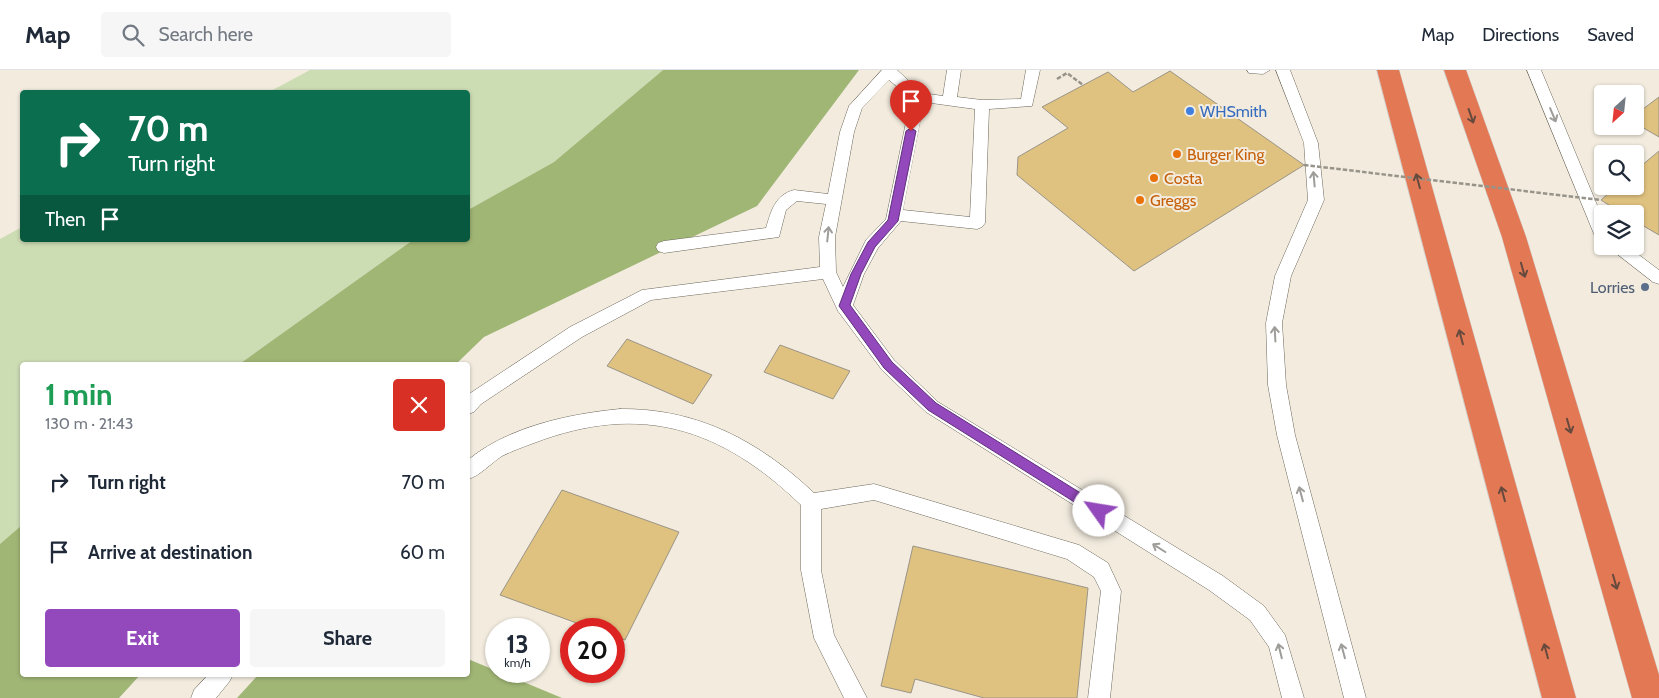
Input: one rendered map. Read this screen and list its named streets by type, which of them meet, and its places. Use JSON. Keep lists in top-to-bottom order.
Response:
{
  "places": [
    "WHSmith",
    "Burger King",
    "Costa",
    "Greggs",
    "Lorries"
  ],
  "north": "bottom left",
  "page": {
    "header": "Map",
    "search": "Search here",
    "nav": ["Map", "Directions", "Saved"],
    "turn": ["70 m", "Turn right"],
    "then": "Then",
    "heading": ["1 min", "130 m · 21:43"],
    "list": [
      {
        "name": "Turn right",
        "value": "70 m"
      },
      {
        "name": "Arrive at destination",
        "value": "60 m"
      }
    ],
    "buttons": ["Exit", "Share"],
    "speed": "13 km/h",
    "limit": "20"
  }
}
